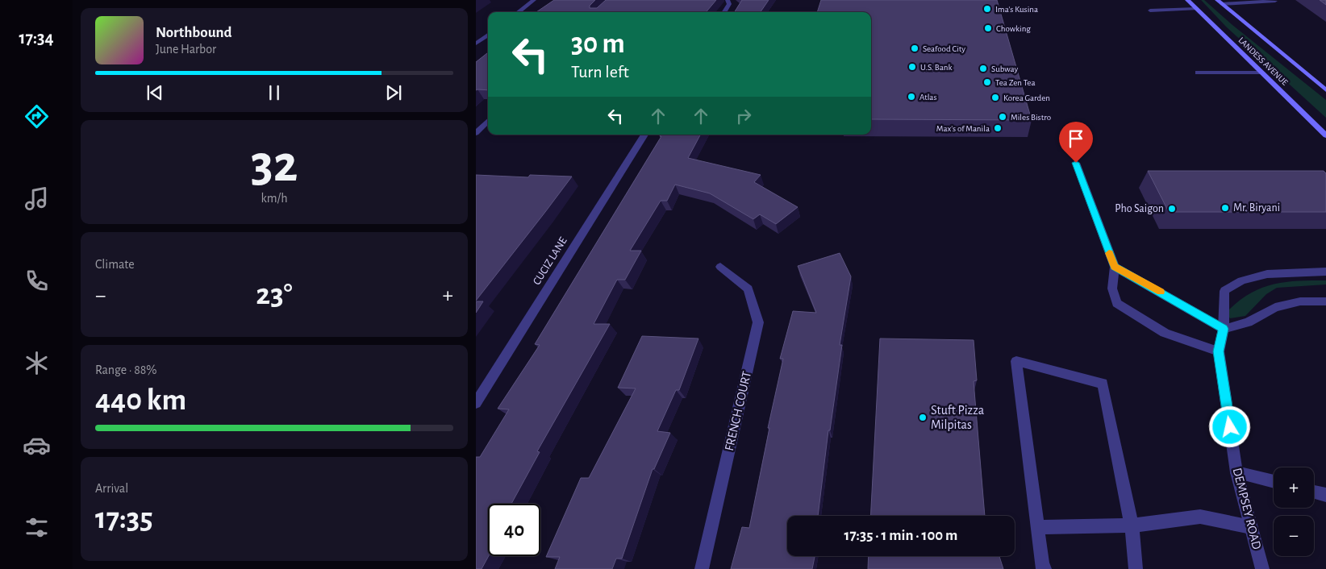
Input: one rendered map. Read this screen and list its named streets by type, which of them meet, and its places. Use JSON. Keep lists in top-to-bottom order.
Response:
{
  "streets": {
    "main road": ["LANDESS AVENUE"],
    "street": ["CUCIZ LANE", "FRENCH COURT", "DEMPSEY ROAD"]
  },
  "places": [
    "Ima's Kusina",
    "Chowking",
    "Seafood City",
    "U.S. Bank",
    "Subway",
    "Tea Zen Tea",
    "Atlas",
    "Korea Garden",
    "Miles Bistro",
    "Max's of Manila",
    "Mr. Biryani",
    "Pho Saigon",
    "Stuft Pizza Milpitas"
  ],
  "page": {
    "tabs": "17:34",
    "turn": ["30 m", "Turn left"],
    "song": ["Northbound", "June Harbor"],
    "tile": [
      ["32", "km/h"],
      "Climate",
      ["Range · 88%", "440 km"],
      ["Arrival", "17:35"]
    ],
    "heat": ["−", "23°", "+"],
    "map_buttons": ["+", "−"],
    "limit": "40",
    "trip": "17:35 · 1 min · 100 m"
  }
}
